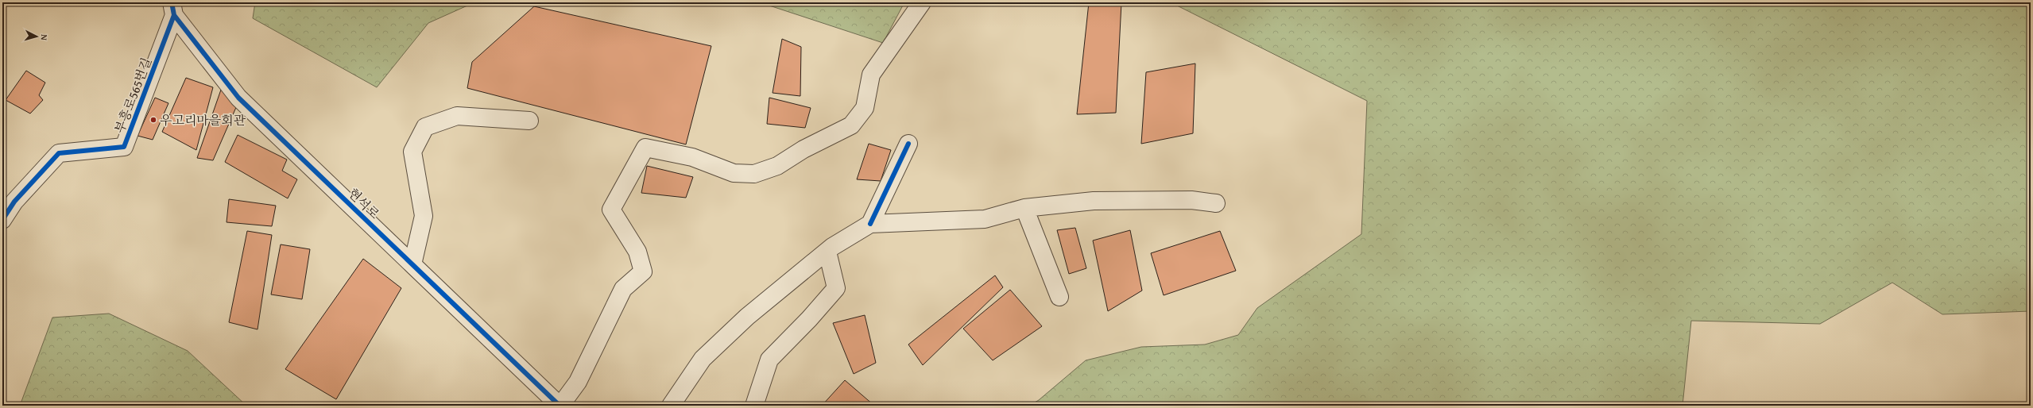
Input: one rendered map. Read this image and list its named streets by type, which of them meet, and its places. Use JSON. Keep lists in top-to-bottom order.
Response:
{
  "streets": {
    "street": ["부흥로565번길", "현석로"]
  },
  "crossings": [
    ["부흥로565번길", "현석로"]
  ],
  "places": ["우고리마을회관"],
  "north": "right"
}
